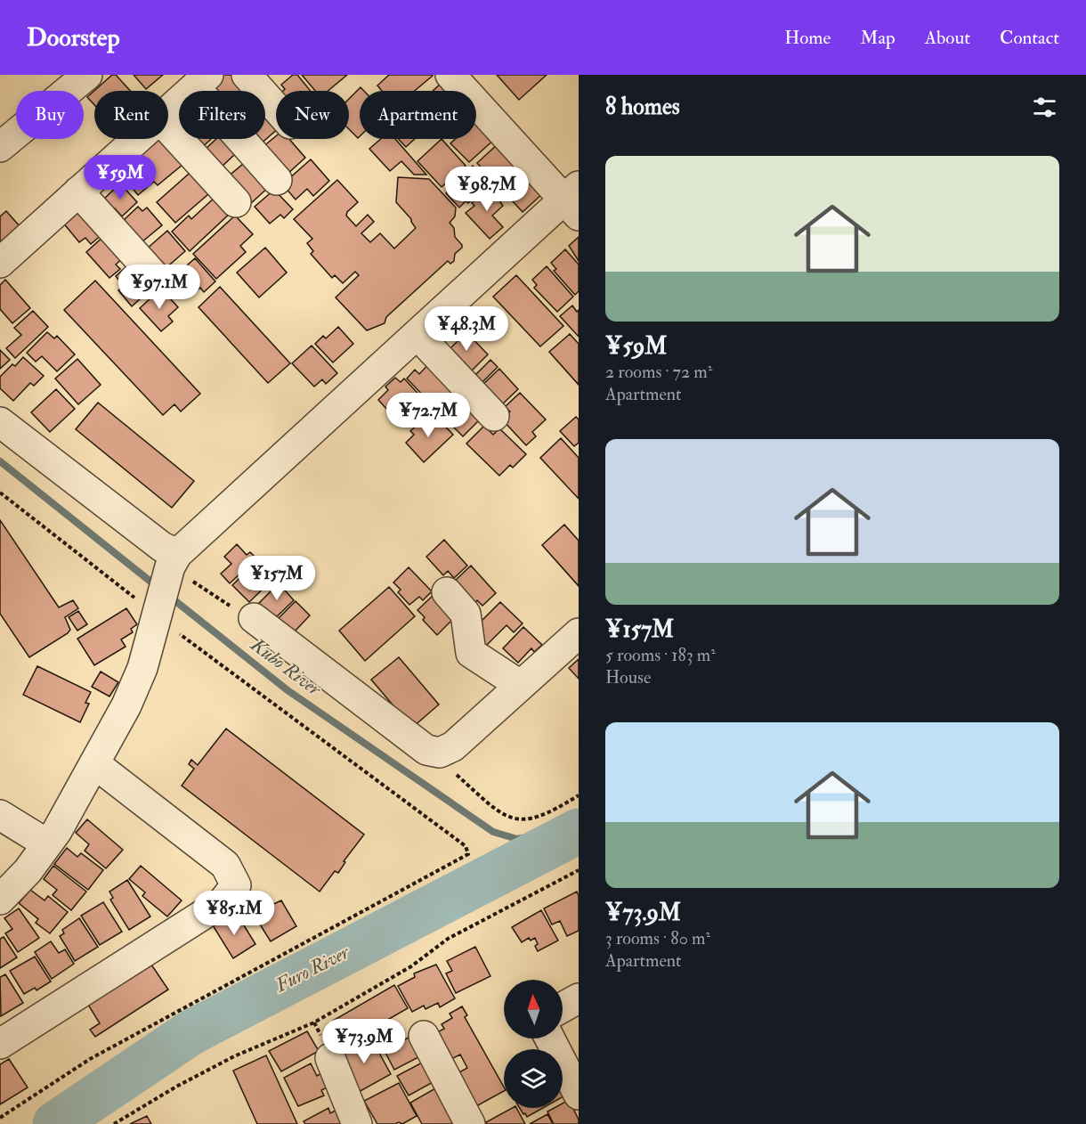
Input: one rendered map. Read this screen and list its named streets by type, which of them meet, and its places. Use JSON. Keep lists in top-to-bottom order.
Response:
{
  "water": ["Kubo River", "Furo River"],
  "north": "top",
  "page": {
    "header": "Doorstep",
    "nav": [
      "Home",
      "Map",
      "About",
      "Contact"
    ],
    "heading": "8 homes",
    "chip": [
      "Buy",
      "Rent",
      "Filters",
      "New",
      "Apartment"
    ],
    "list": [
      {
        "name": "¥59M",
        "note": "2 rooms · 72 m² · Apartment"
      },
      {
        "name": "¥157M",
        "note": "5 rooms · 183 m² · House"
      },
      {
        "name": "¥73.9M",
        "note": "3 rooms · 80 m² · Apartment"
      }
    ],
    "price": [
      "¥59M",
      "¥98.7M",
      "¥97.1M",
      "¥48.3M",
      "¥72.7M",
      "¥157M",
      "¥85.1M",
      "¥73.9M"
    ]
  }
}
